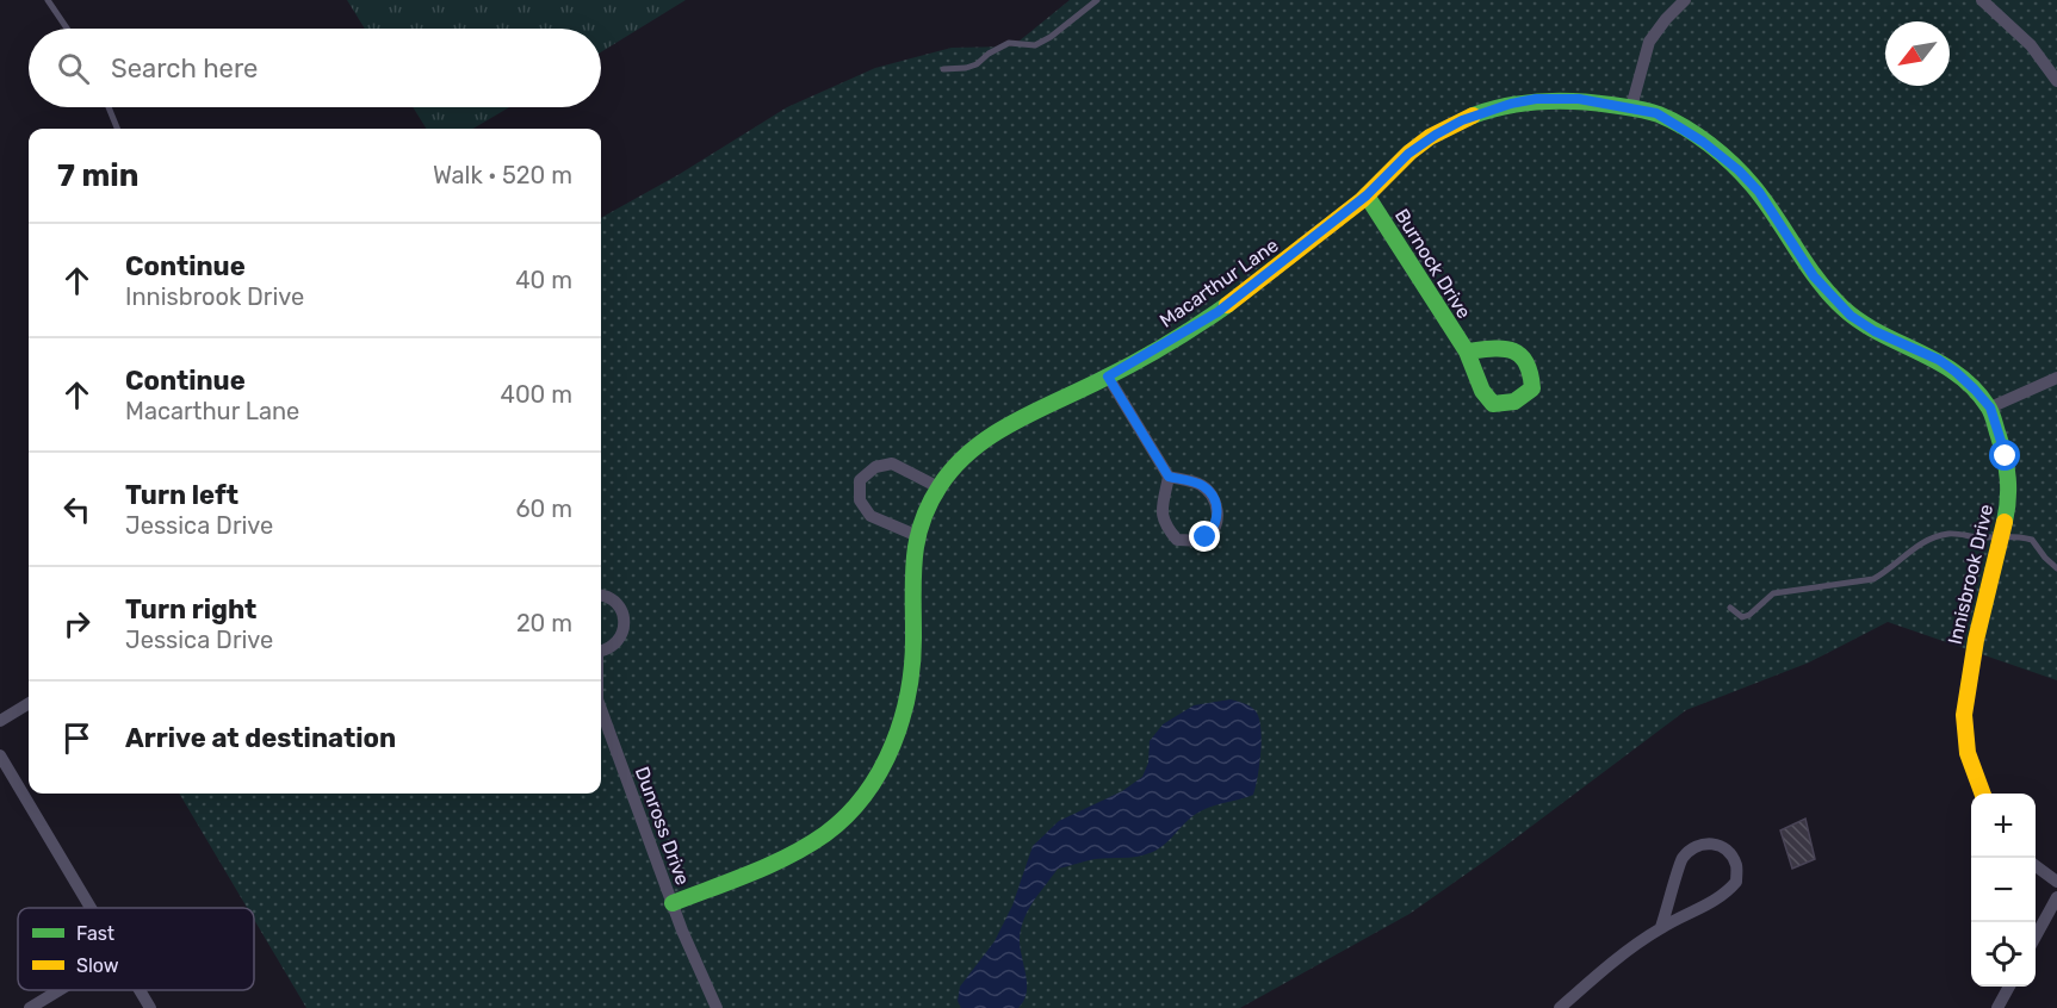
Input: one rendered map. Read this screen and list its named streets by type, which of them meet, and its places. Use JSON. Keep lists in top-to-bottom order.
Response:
{
  "streets": {
    "street": [
      "Burnock Drive",
      "Macarthur Lane",
      "Innisbrook Drive",
      "Dunross Drive"
    ]
  },
  "crossings": [
    ["Burnock Drive", "Macarthur Lane"],
    ["Macarthur Lane", "Innisbrook Drive"],
    ["Macarthur Lane", "Dunross Drive"]
  ],
  "legend": ["Fast", "Slow"],
  "north": "bottom left",
  "page": {
    "search": "Search here",
    "heading": ["7 min", "Walk · 520 m"],
    "list": [
      ["Continue", "Innisbrook Drive", "40 m"],
      ["Continue", "Macarthur Lane", "400 m"],
      ["Turn left", "Jessica Drive", "60 m"],
      ["Turn right", "Jessica Drive", "20 m"],
      "Arrive at destination"
    ],
    "map_buttons": ["+", "−"]
  }
}
